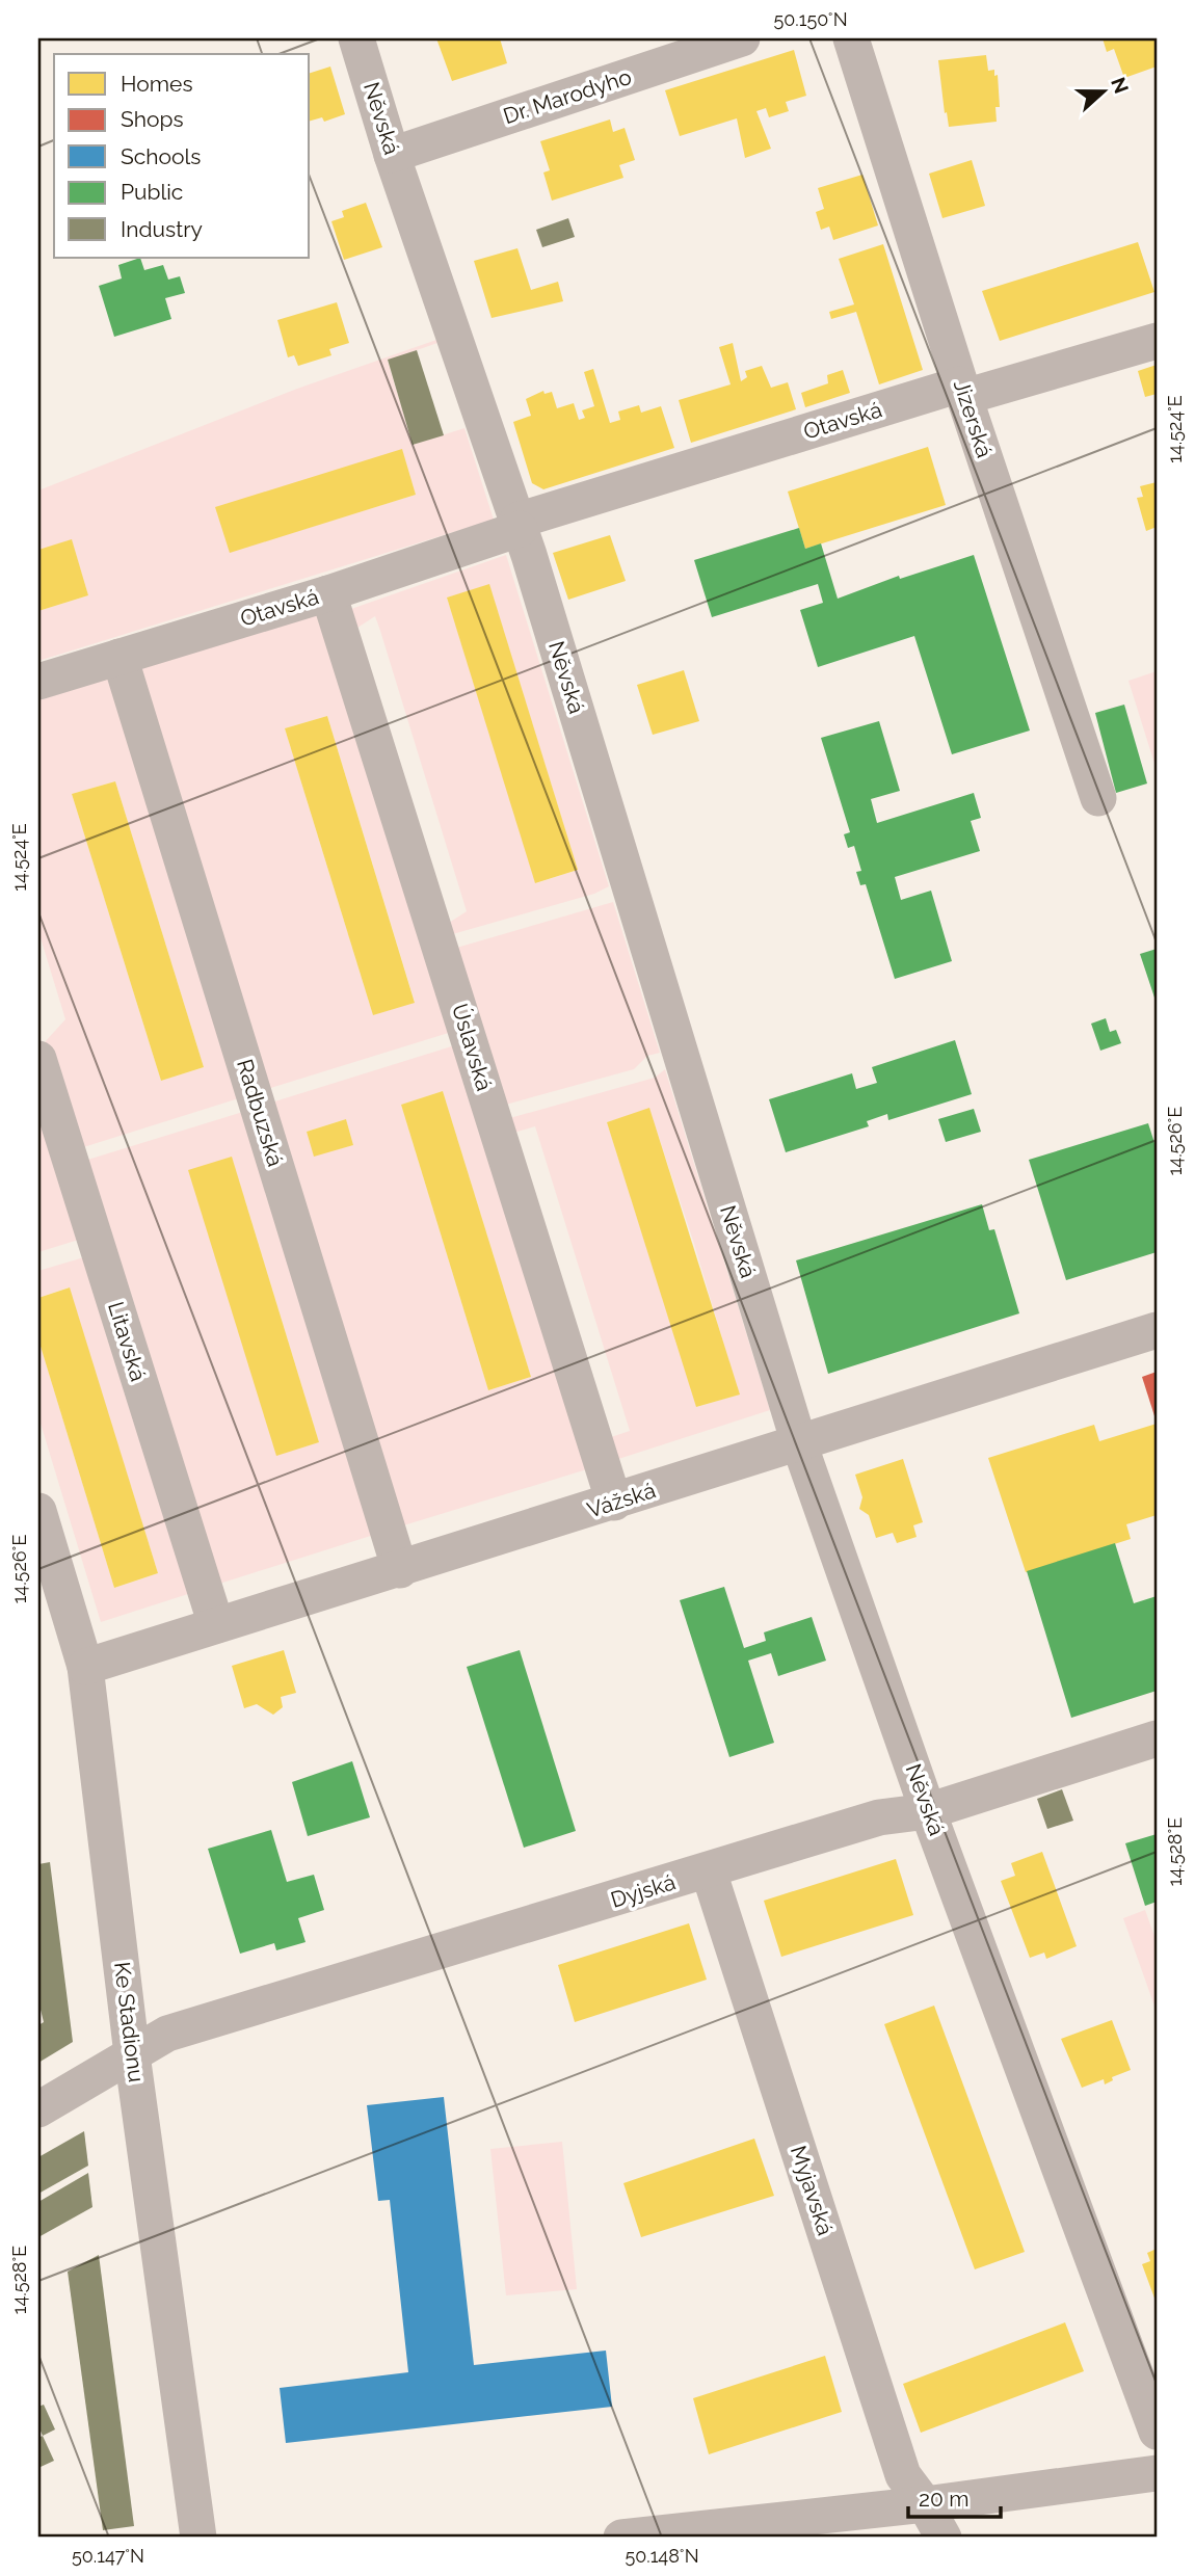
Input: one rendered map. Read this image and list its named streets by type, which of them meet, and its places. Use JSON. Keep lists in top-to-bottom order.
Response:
{
  "streets": {
    "street": [
      "Dr. Marodyho",
      "Něvská",
      "Jizerská",
      "Otavská",
      "Úslavská",
      "Radbuzská",
      "Litavská",
      "Vážská",
      "Dyjská",
      "Ke Stadionu",
      "Myjavská"
    ]
  },
  "crossings": [
    ["Dr. Marodyho", "Něvská"],
    ["Něvská", "Otavská"],
    ["Něvská", "Vážská"],
    ["Něvská", "Dyjská"],
    ["Jizerská", "Otavská"],
    ["Otavská", "Úslavská"],
    ["Otavská", "Radbuzská"],
    ["Úslavská", "Vážská"],
    ["Radbuzská", "Vážská"],
    ["Litavská", "Vážská"],
    ["Vážská", "Ke Stadionu"],
    ["Dyjská", "Ke Stadionu"],
    ["Dyjská", "Myjavská"]
  ],
  "legend": [
    "Homes",
    "Shops",
    "Schools",
    "Public",
    "Industry"
  ],
  "scale_bar": "20 m",
  "north": "right",
  "coordinates": [
    "50.150°N",
    "14.524°E",
    "14.526°E",
    "14.528°E",
    "50.147°N",
    "50.148°N"
  ]
}
